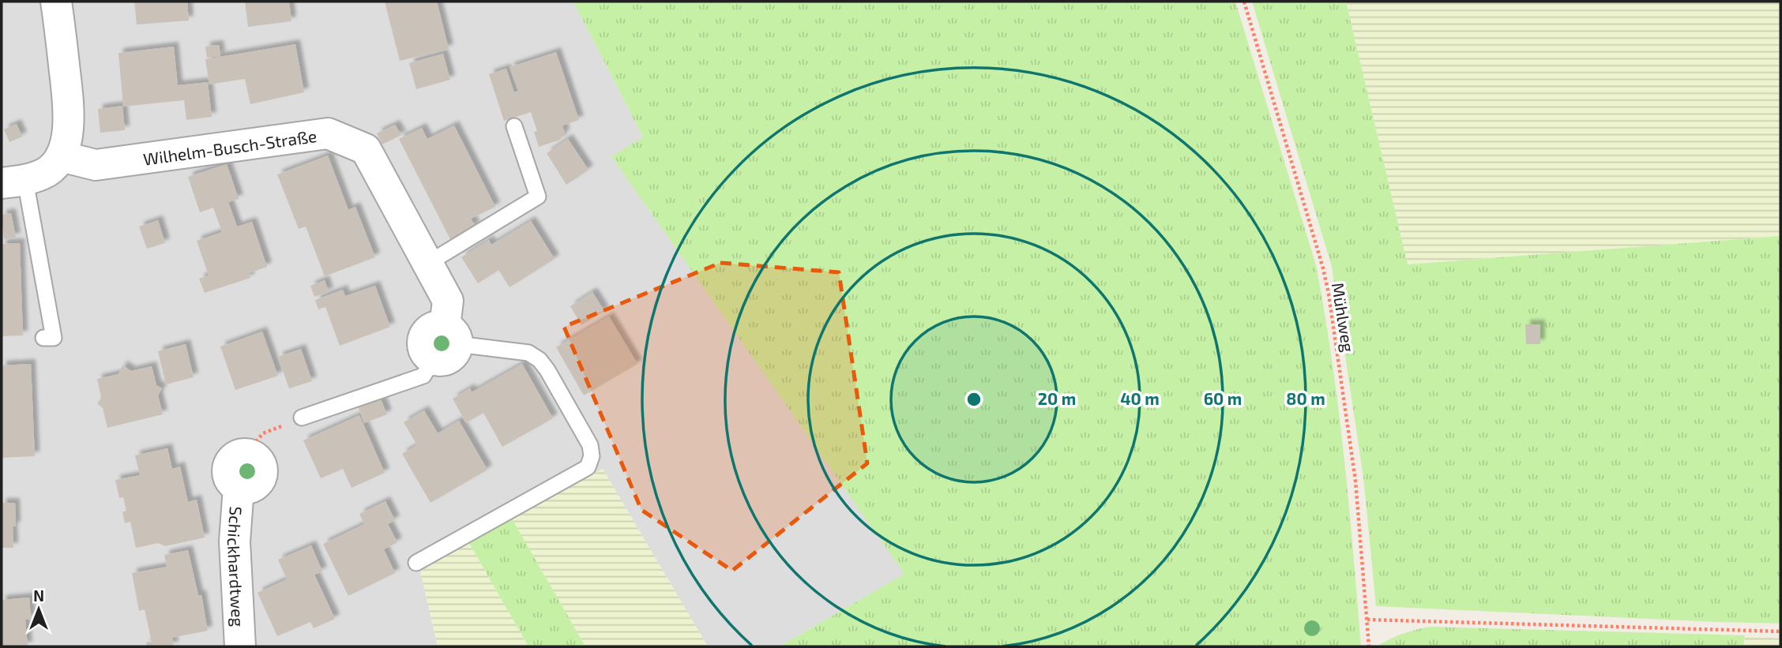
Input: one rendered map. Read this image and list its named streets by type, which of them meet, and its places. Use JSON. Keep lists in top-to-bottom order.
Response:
{
  "streets": {
    "street": ["Wilhelm-Busch-Straße", "Schickhardtweg"],
    "path": ["Mühlweg"]
  },
  "north": "top",
  "rings": [
    "20 m",
    "40 m",
    "60 m",
    "80 m"
  ]
}
